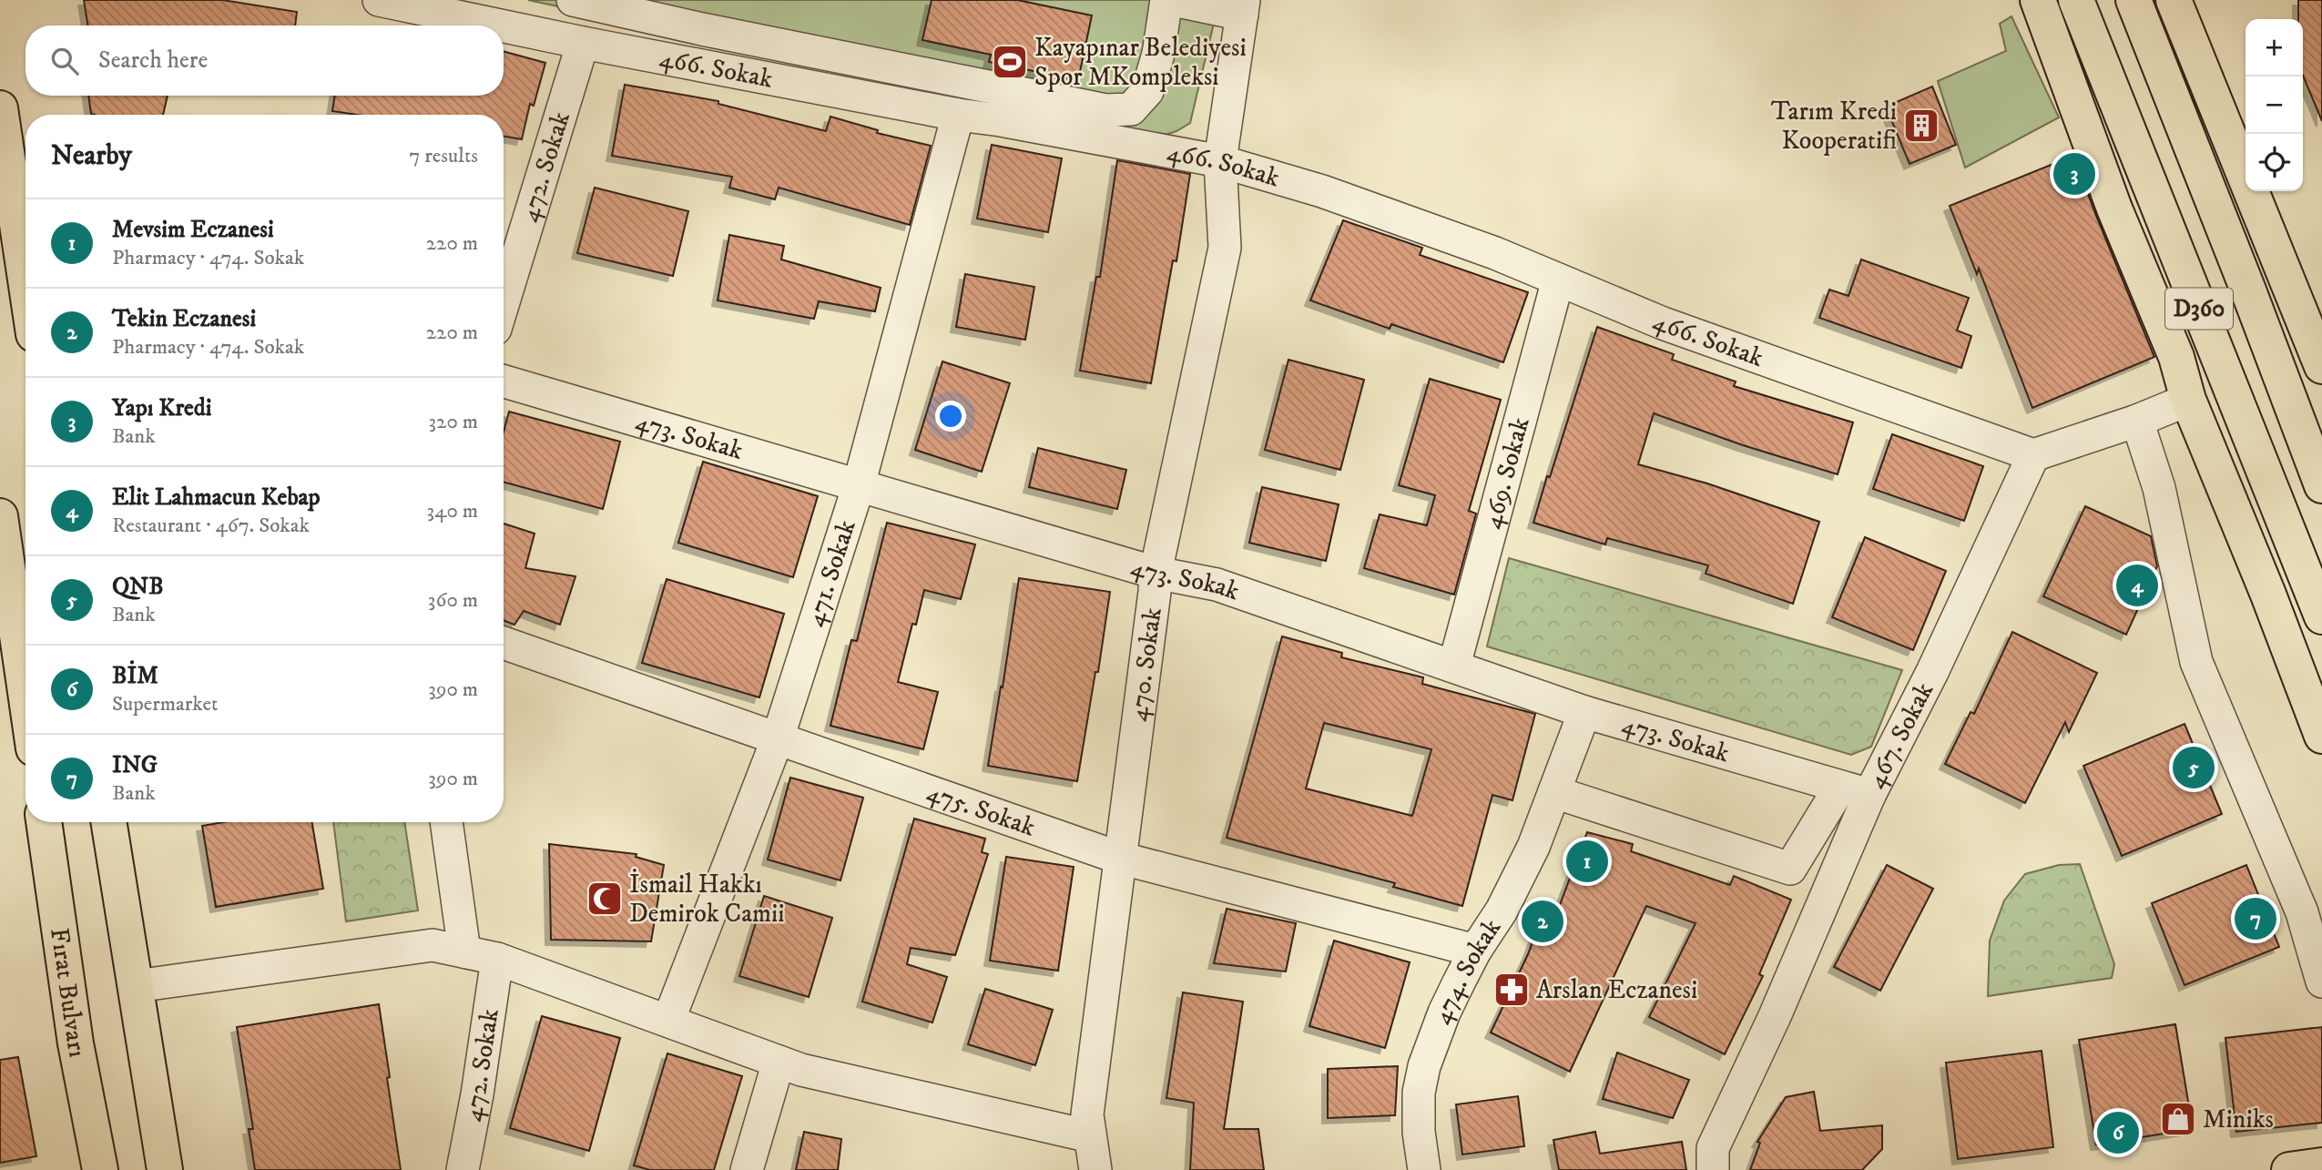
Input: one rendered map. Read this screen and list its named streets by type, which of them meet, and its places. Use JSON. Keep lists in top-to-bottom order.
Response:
{
  "streets": {
    "main road": ["D360", "Fırat Bulvarı"],
    "street": [
      "466. Sokak",
      "472. Sokak",
      "473. Sokak",
      "469. Sokak",
      "471. Sokak",
      "470. Sokak",
      "467. Sokak",
      "475. Sokak",
      "474. Sokak"
    ]
  },
  "crossings": [
    ["466. Sokak", "472. Sokak"],
    ["466. Sokak", "469. Sokak"],
    ["466. Sokak", "471. Sokak"],
    ["466. Sokak", "470. Sokak"],
    ["466. Sokak", "467. Sokak"],
    ["473. Sokak", "469. Sokak"],
    ["473. Sokak", "471. Sokak"],
    ["473. Sokak", "470. Sokak"],
    ["473. Sokak", "467. Sokak"],
    ["473. Sokak", "474. Sokak"],
    ["471. Sokak", "475. Sokak"],
    ["470. Sokak", "475. Sokak"],
    ["475. Sokak", "474. Sokak"]
  ],
  "places": {
    "sports": ["Kayapınar Belediyesi Spor MKompleksi"],
    "building": ["Tarım Kredi Kooperatifi"],
    "mosque": ["İsmail Hakkı Demirok Camii"],
    "pharmacy": ["Arslan Eczanesi"],
    "shop": ["Miniks"]
  },
  "page": {
    "map_buttons": ["+", "−"],
    "search": "Search here",
    "heading": ["Nearby", "7 results"],
    "pins": [
      "3",
      "4",
      "5",
      "1",
      "7",
      "2",
      "6"
    ],
    "list": [
      {
        "mark": "1",
        "name": "Mevsim Eczanesi",
        "note": "Pharmacy · 474. Sokak",
        "value": "220 m"
      },
      {
        "mark": "2",
        "name": "Tekin Eczanesi",
        "note": "Pharmacy · 474. Sokak",
        "value": "220 m"
      },
      {
        "mark": "3",
        "name": "Yapı Kredi",
        "note": "Bank",
        "value": "320 m"
      },
      {
        "mark": "4",
        "name": "Elit Lahmacun Kebap",
        "note": "Restaurant · 467. Sokak",
        "value": "340 m"
      },
      {
        "mark": "5",
        "name": "QNB",
        "note": "Bank",
        "value": "360 m"
      },
      {
        "mark": "6",
        "name": "BİM",
        "note": "Supermarket",
        "value": "390 m"
      },
      {
        "mark": "7",
        "name": "ING",
        "note": "Bank",
        "value": "390 m"
      }
    ]
  }
}
